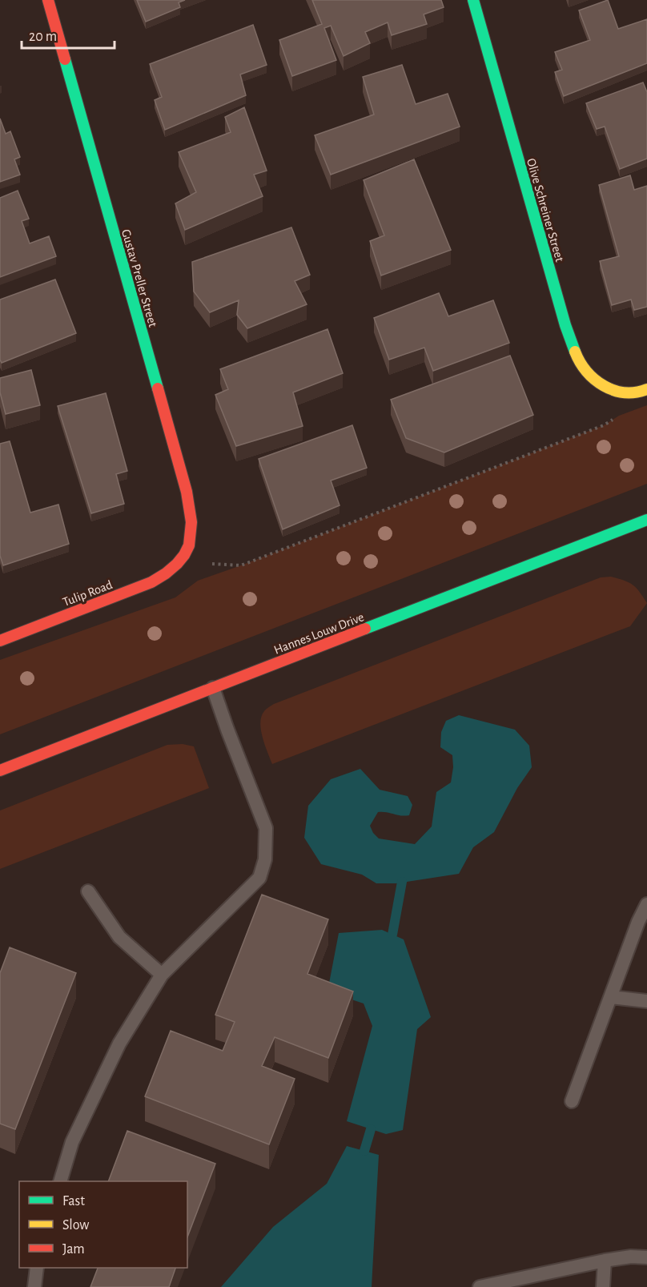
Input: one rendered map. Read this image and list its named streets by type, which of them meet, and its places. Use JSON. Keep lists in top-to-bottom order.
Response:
{
  "streets": {
    "street": [
      "Olive Schreiner Street",
      "Gustav Preller Street",
      "Tulip Road",
      "Hannes Louw Drive"
    ]
  },
  "crossings": [
    ["Gustav Preller Street", "Tulip Road"]
  ],
  "legend": ["Fast", "Slow", "Jam"],
  "scale_bar": "20 m"
}
